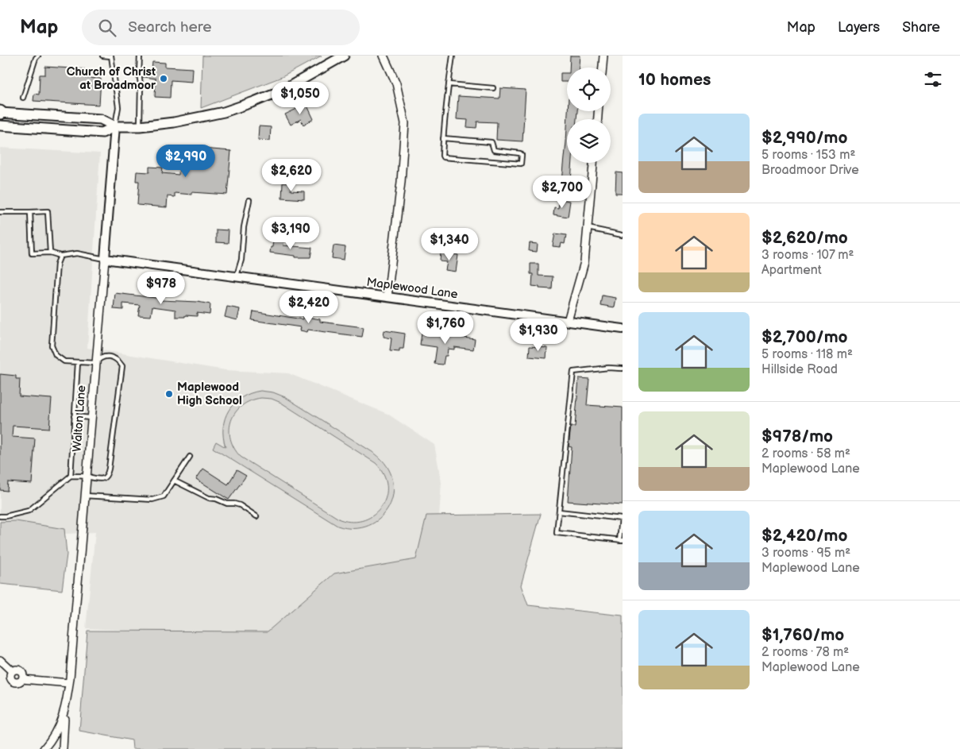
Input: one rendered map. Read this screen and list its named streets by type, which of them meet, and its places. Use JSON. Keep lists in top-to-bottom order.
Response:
{
  "streets": {
    "street": ["Maplewood Lane", "Walton Lane"]
  },
  "crossings": [
    ["Maplewood Lane", "Walton Lane"]
  ],
  "places": ["Church of Christ at Broadmoor", "Maplewood High School"],
  "page": {
    "header": "Map",
    "search": "Search here",
    "nav": ["Map", "Layers", "Share"],
    "heading": "10 homes",
    "price": [
      "$1,050",
      "$2,990",
      "$2,620",
      "$2,700",
      "$3,190",
      "$1,340",
      "$978",
      "$2,420",
      "$1,760",
      "$1,930"
    ],
    "list": [
      {
        "name": "$2,990/mo",
        "note": "5 rooms · 153 m² · Broadmoor Drive"
      },
      {
        "name": "$2,620/mo",
        "note": "3 rooms · 107 m² · Apartment"
      },
      {
        "name": "$2,700/mo",
        "note": "5 rooms · 118 m² · Hillside Road"
      },
      {
        "name": "$978/mo",
        "note": "2 rooms · 58 m² · Maplewood Lane"
      },
      {
        "name": "$2,420/mo",
        "note": "3 rooms · 95 m² · Maplewood Lane"
      },
      {
        "name": "$1,760/mo",
        "note": "2 rooms · 78 m² · Maplewood Lane"
      }
    ]
  }
}
